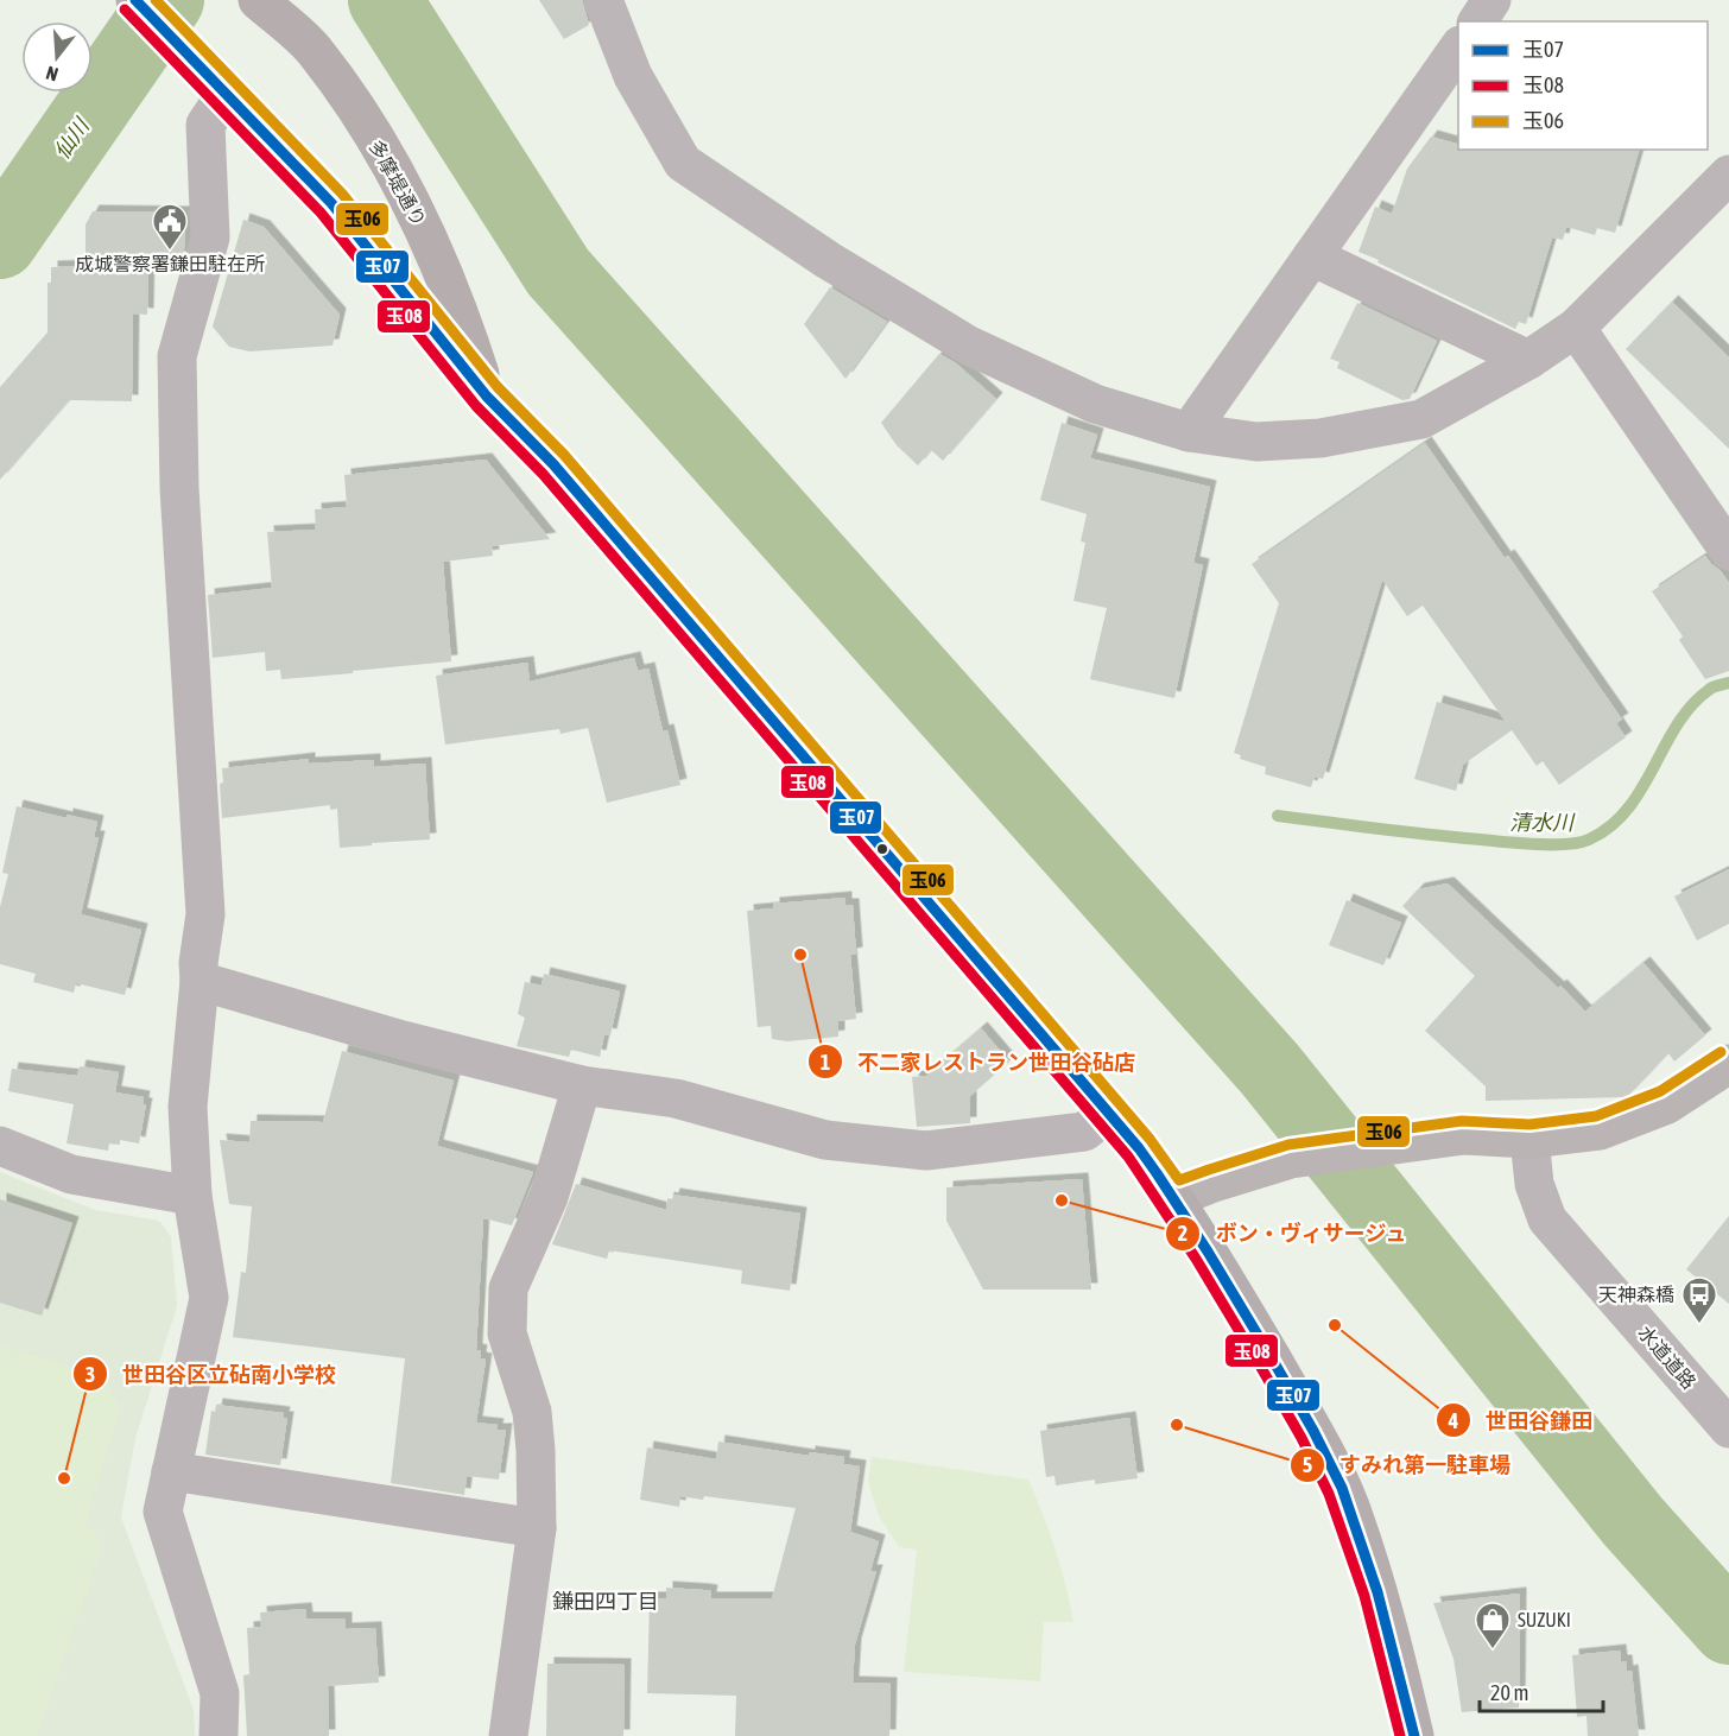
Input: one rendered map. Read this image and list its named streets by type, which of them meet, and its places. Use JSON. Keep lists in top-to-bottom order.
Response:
{
  "streets": {
    "main road": ["多摩堤通り"],
    "street": ["水道道路"]
  },
  "districts": ["鎌田四丁目"],
  "water": ["仙川", "清水川"],
  "places": {
    "public building": ["成城警察署鎌田駐在所"],
    "other": [
      "不二家レストラン世田谷砧店",
      "ボン・ヴィサージュ",
      "世田谷鎌田",
      "すみれ第一駐車場",
      "世田谷区立砧南小学校"
    ],
    "bus stop": ["天神森橋"],
    "shop": ["SUZUKI"]
  },
  "lines": ["transit line 玉07", "transit line 玉06", "transit line 玉08"],
  "legend": ["玉07", "玉08", "玉06"],
  "scale_bar": "20 m",
  "north": "bottom"
}
